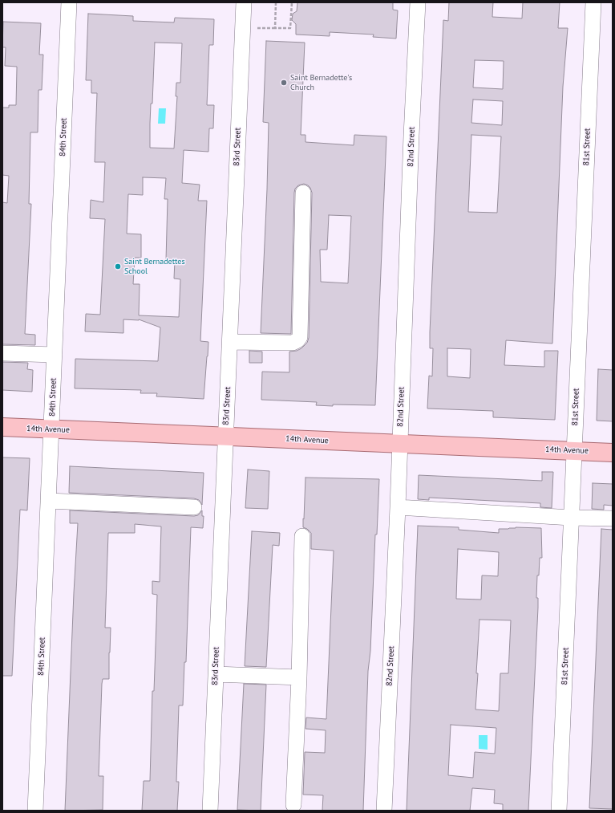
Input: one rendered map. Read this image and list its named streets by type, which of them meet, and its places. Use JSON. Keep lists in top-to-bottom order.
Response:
{
  "streets": {
    "main road": ["14th Avenue"],
    "street": [
      "84th Street",
      "83rd Street",
      "82nd Street",
      "81st Street"
    ]
  },
  "crossings": [
    ["84th Street", "14th Avenue"],
    ["83rd Street", "14th Avenue"],
    ["82nd Street", "14th Avenue"],
    ["81st Street", "14th Avenue"]
  ],
  "places": ["Saint Bernadette's Church", "Saint Bernadettes School"]
}
